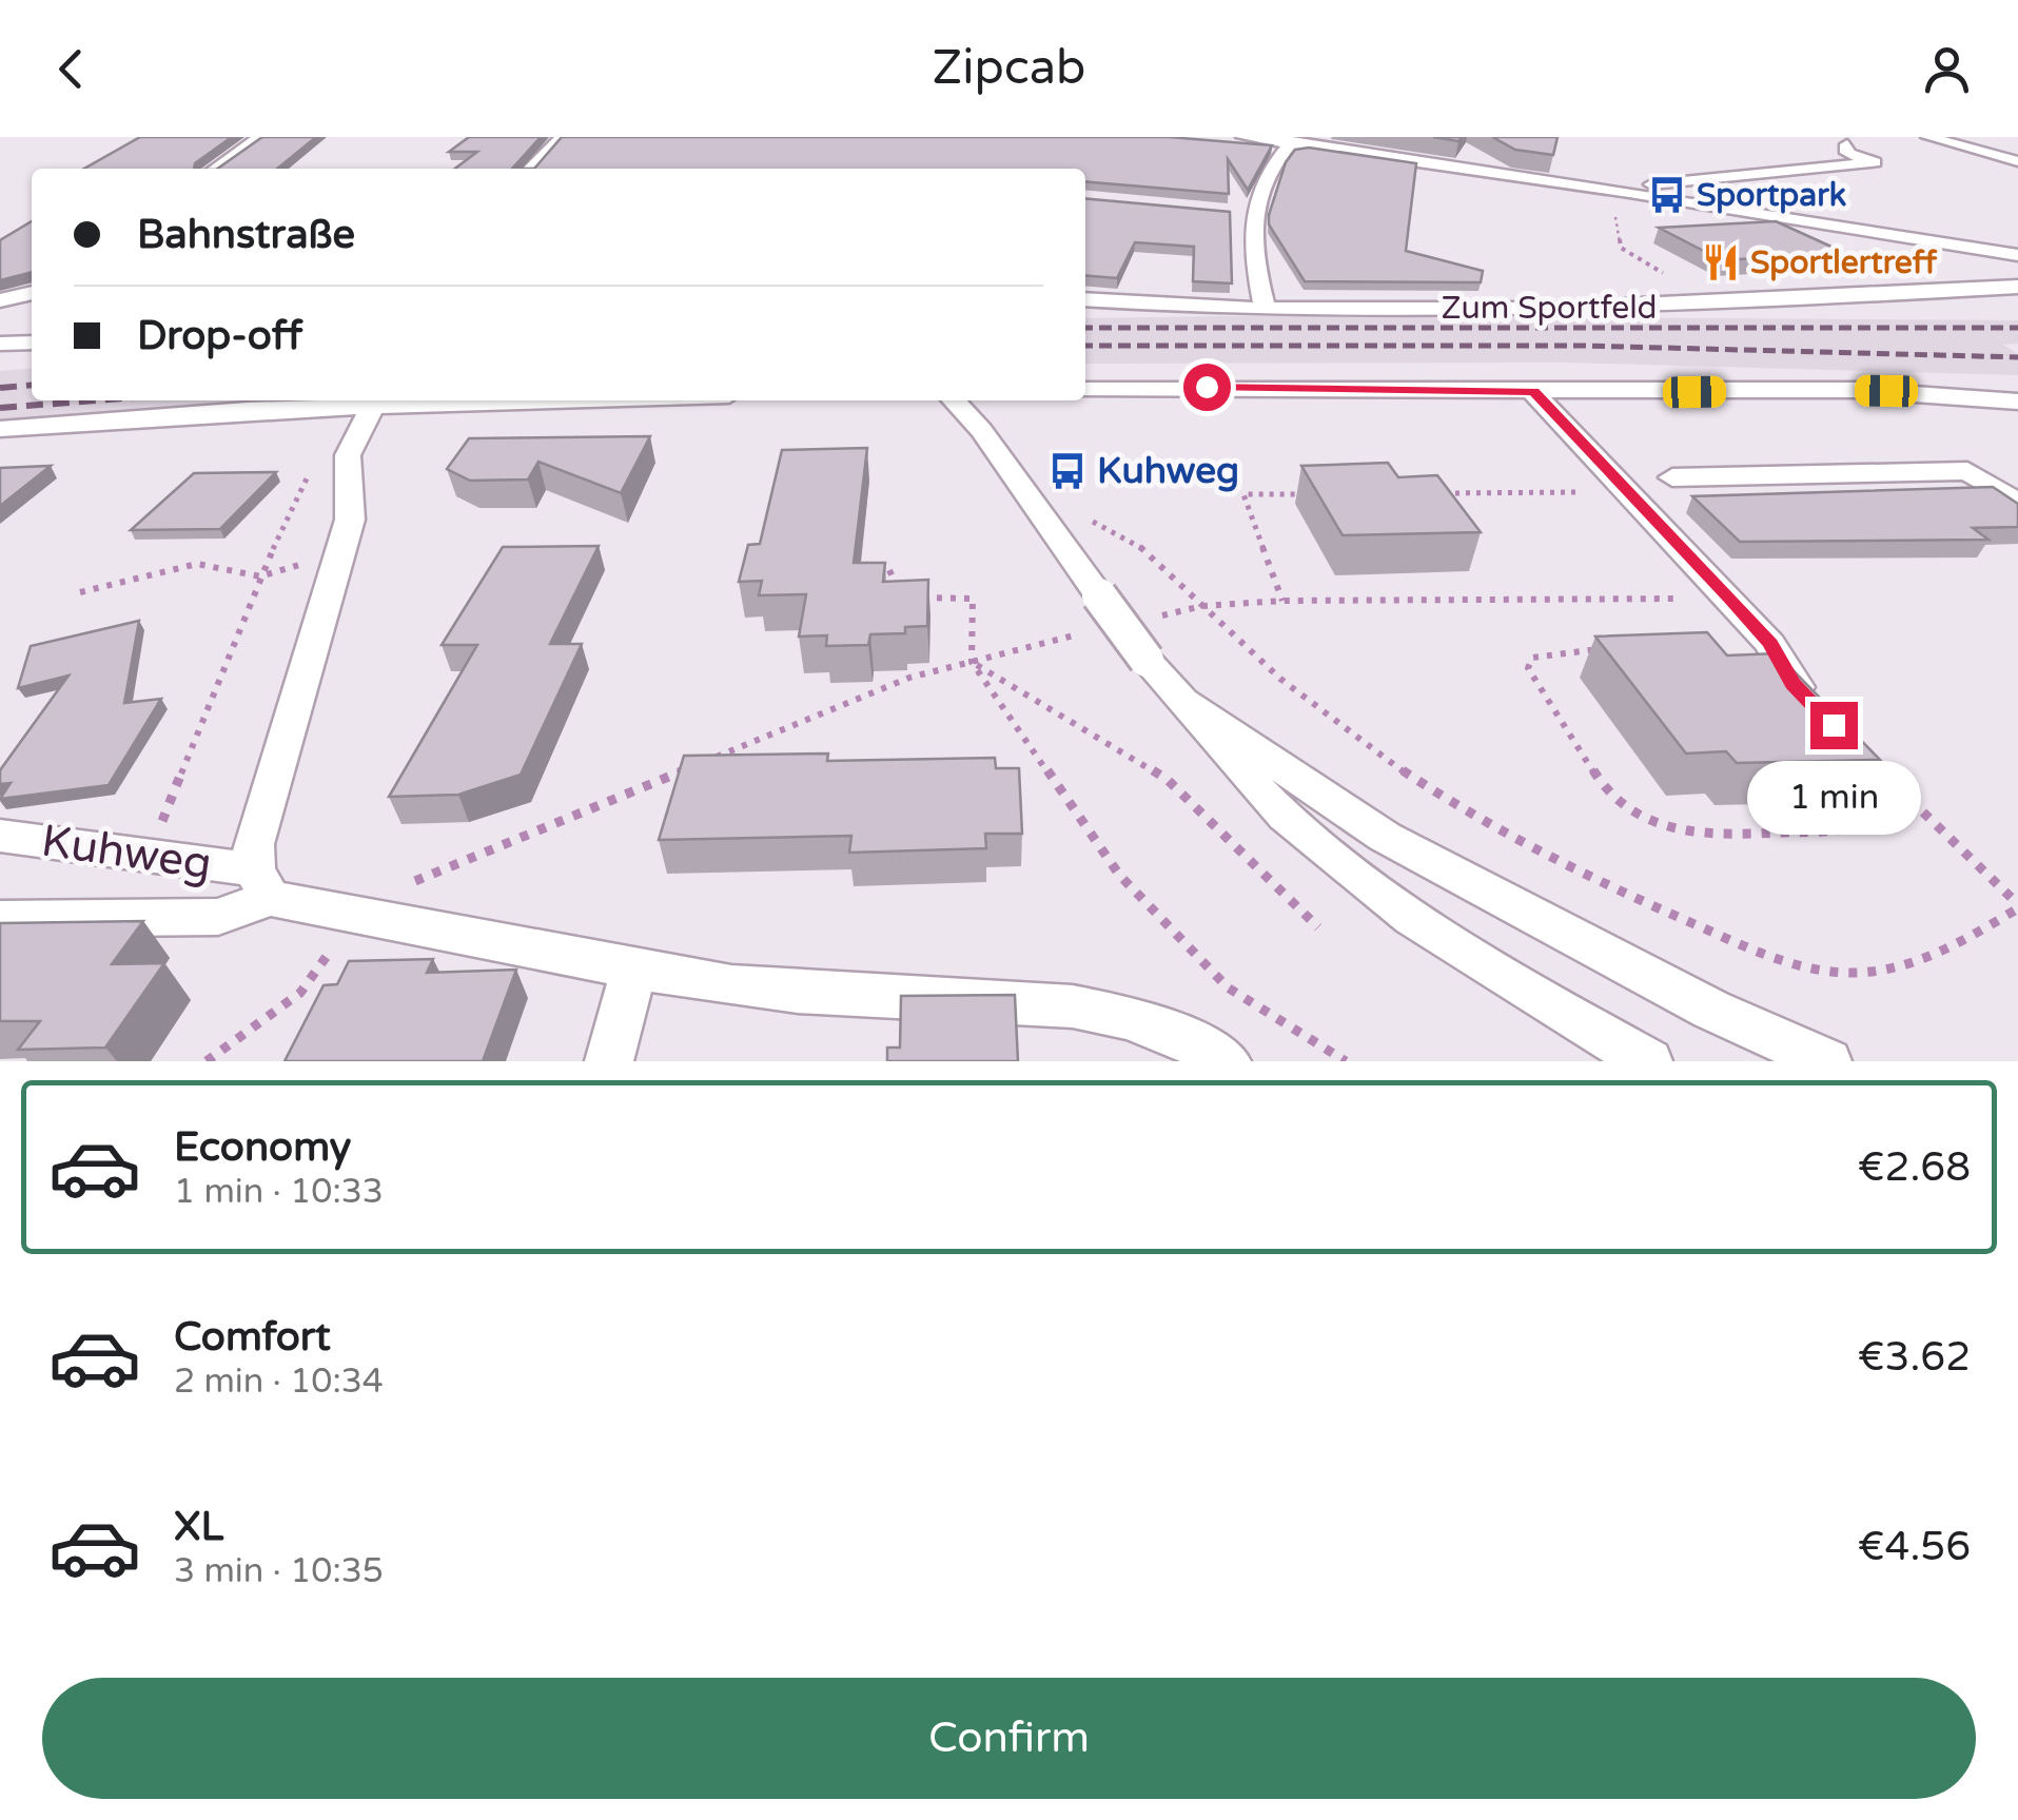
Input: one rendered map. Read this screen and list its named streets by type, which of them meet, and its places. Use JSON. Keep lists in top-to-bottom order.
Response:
{
  "streets": {
    "street": ["Zum Sportfeld", "Kuhweg"]
  },
  "places": {
    "bus stop": ["Sportpark", "Kuhweg"],
    "restaurant": ["Sportlertreff"]
  },
  "page": {
    "header": "Zipcab",
    "banner": ["Bahnstraße", "Drop-off"],
    "bubble": "1 min",
    "list": [
      {
        "name": "Economy",
        "note": "1 min · 10:33",
        "value": "€2.68"
      },
      {
        "name": "Comfort",
        "note": "2 min · 10:34",
        "value": "€3.62"
      },
      {
        "name": "XL",
        "note": "3 min · 10:35",
        "value": "€4.56"
      }
    ],
    "buttons": "Confirm"
  }
}
